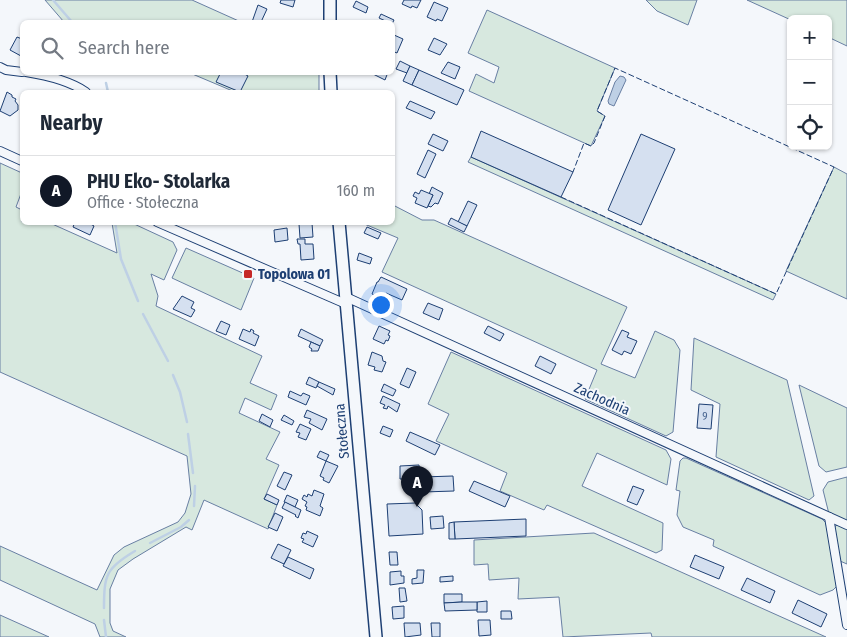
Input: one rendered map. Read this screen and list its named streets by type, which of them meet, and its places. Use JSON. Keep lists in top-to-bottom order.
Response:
{
  "streets": {
    "main road": ["Stołeczna"],
    "street": ["Zachodnia"]
  },
  "crossings": [
    ["Zachodnia", "Stołeczna"]
  ],
  "places": {
    "transit": ["Topolowa 01"]
  },
  "house_numbers": ["9"],
  "page": {
    "map_buttons": ["+", "−"],
    "search": "Search here",
    "heading": "Nearby",
    "list": [
      {
        "mark": "A",
        "name": "PHU Eko- Stolarka",
        "note": "Office · Stołeczna",
        "value": "160 m"
      }
    ],
    "pins": "A"
  }
}
